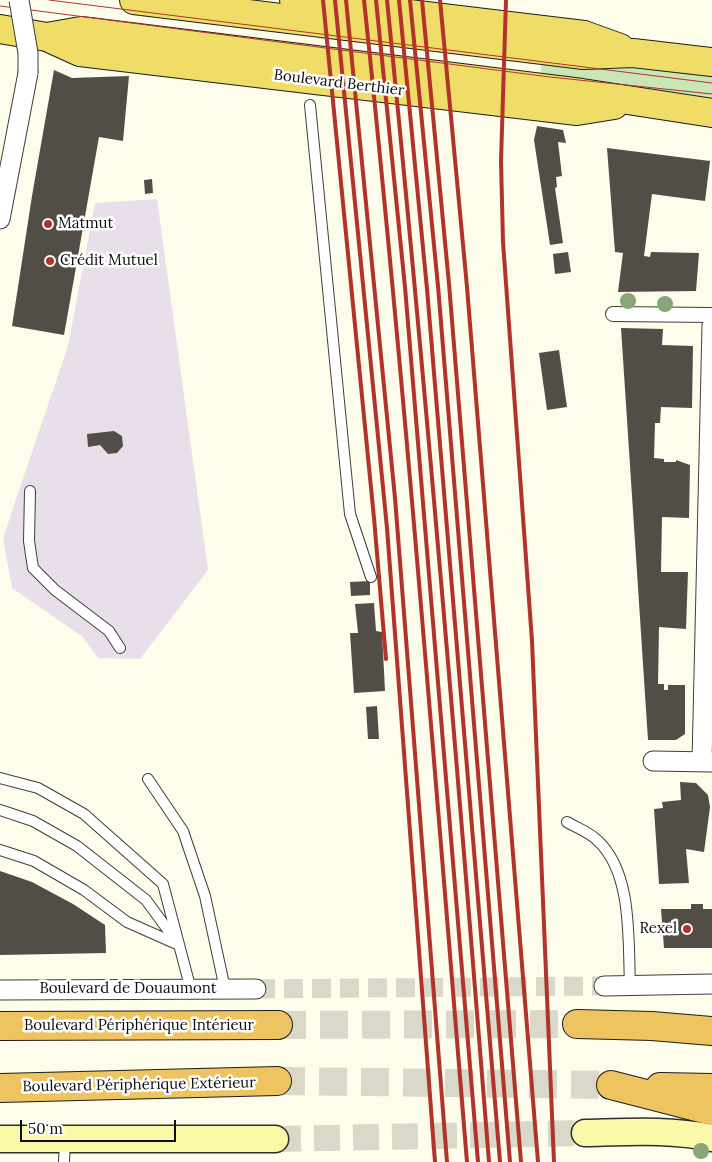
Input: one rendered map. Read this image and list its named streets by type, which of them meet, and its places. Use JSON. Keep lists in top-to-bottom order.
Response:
{
  "streets": {
    "highway": ["Boulevard Périphérique Intérieur", "Boulevard Périphérique Extérieur"],
    "main road": ["Boulevard Berthier"],
    "street": ["Boulevard de Douaumont"]
  },
  "places": ["Matmut", "Crédit Mutuel", "Rexel"],
  "scale_bar": "50 m"
}
